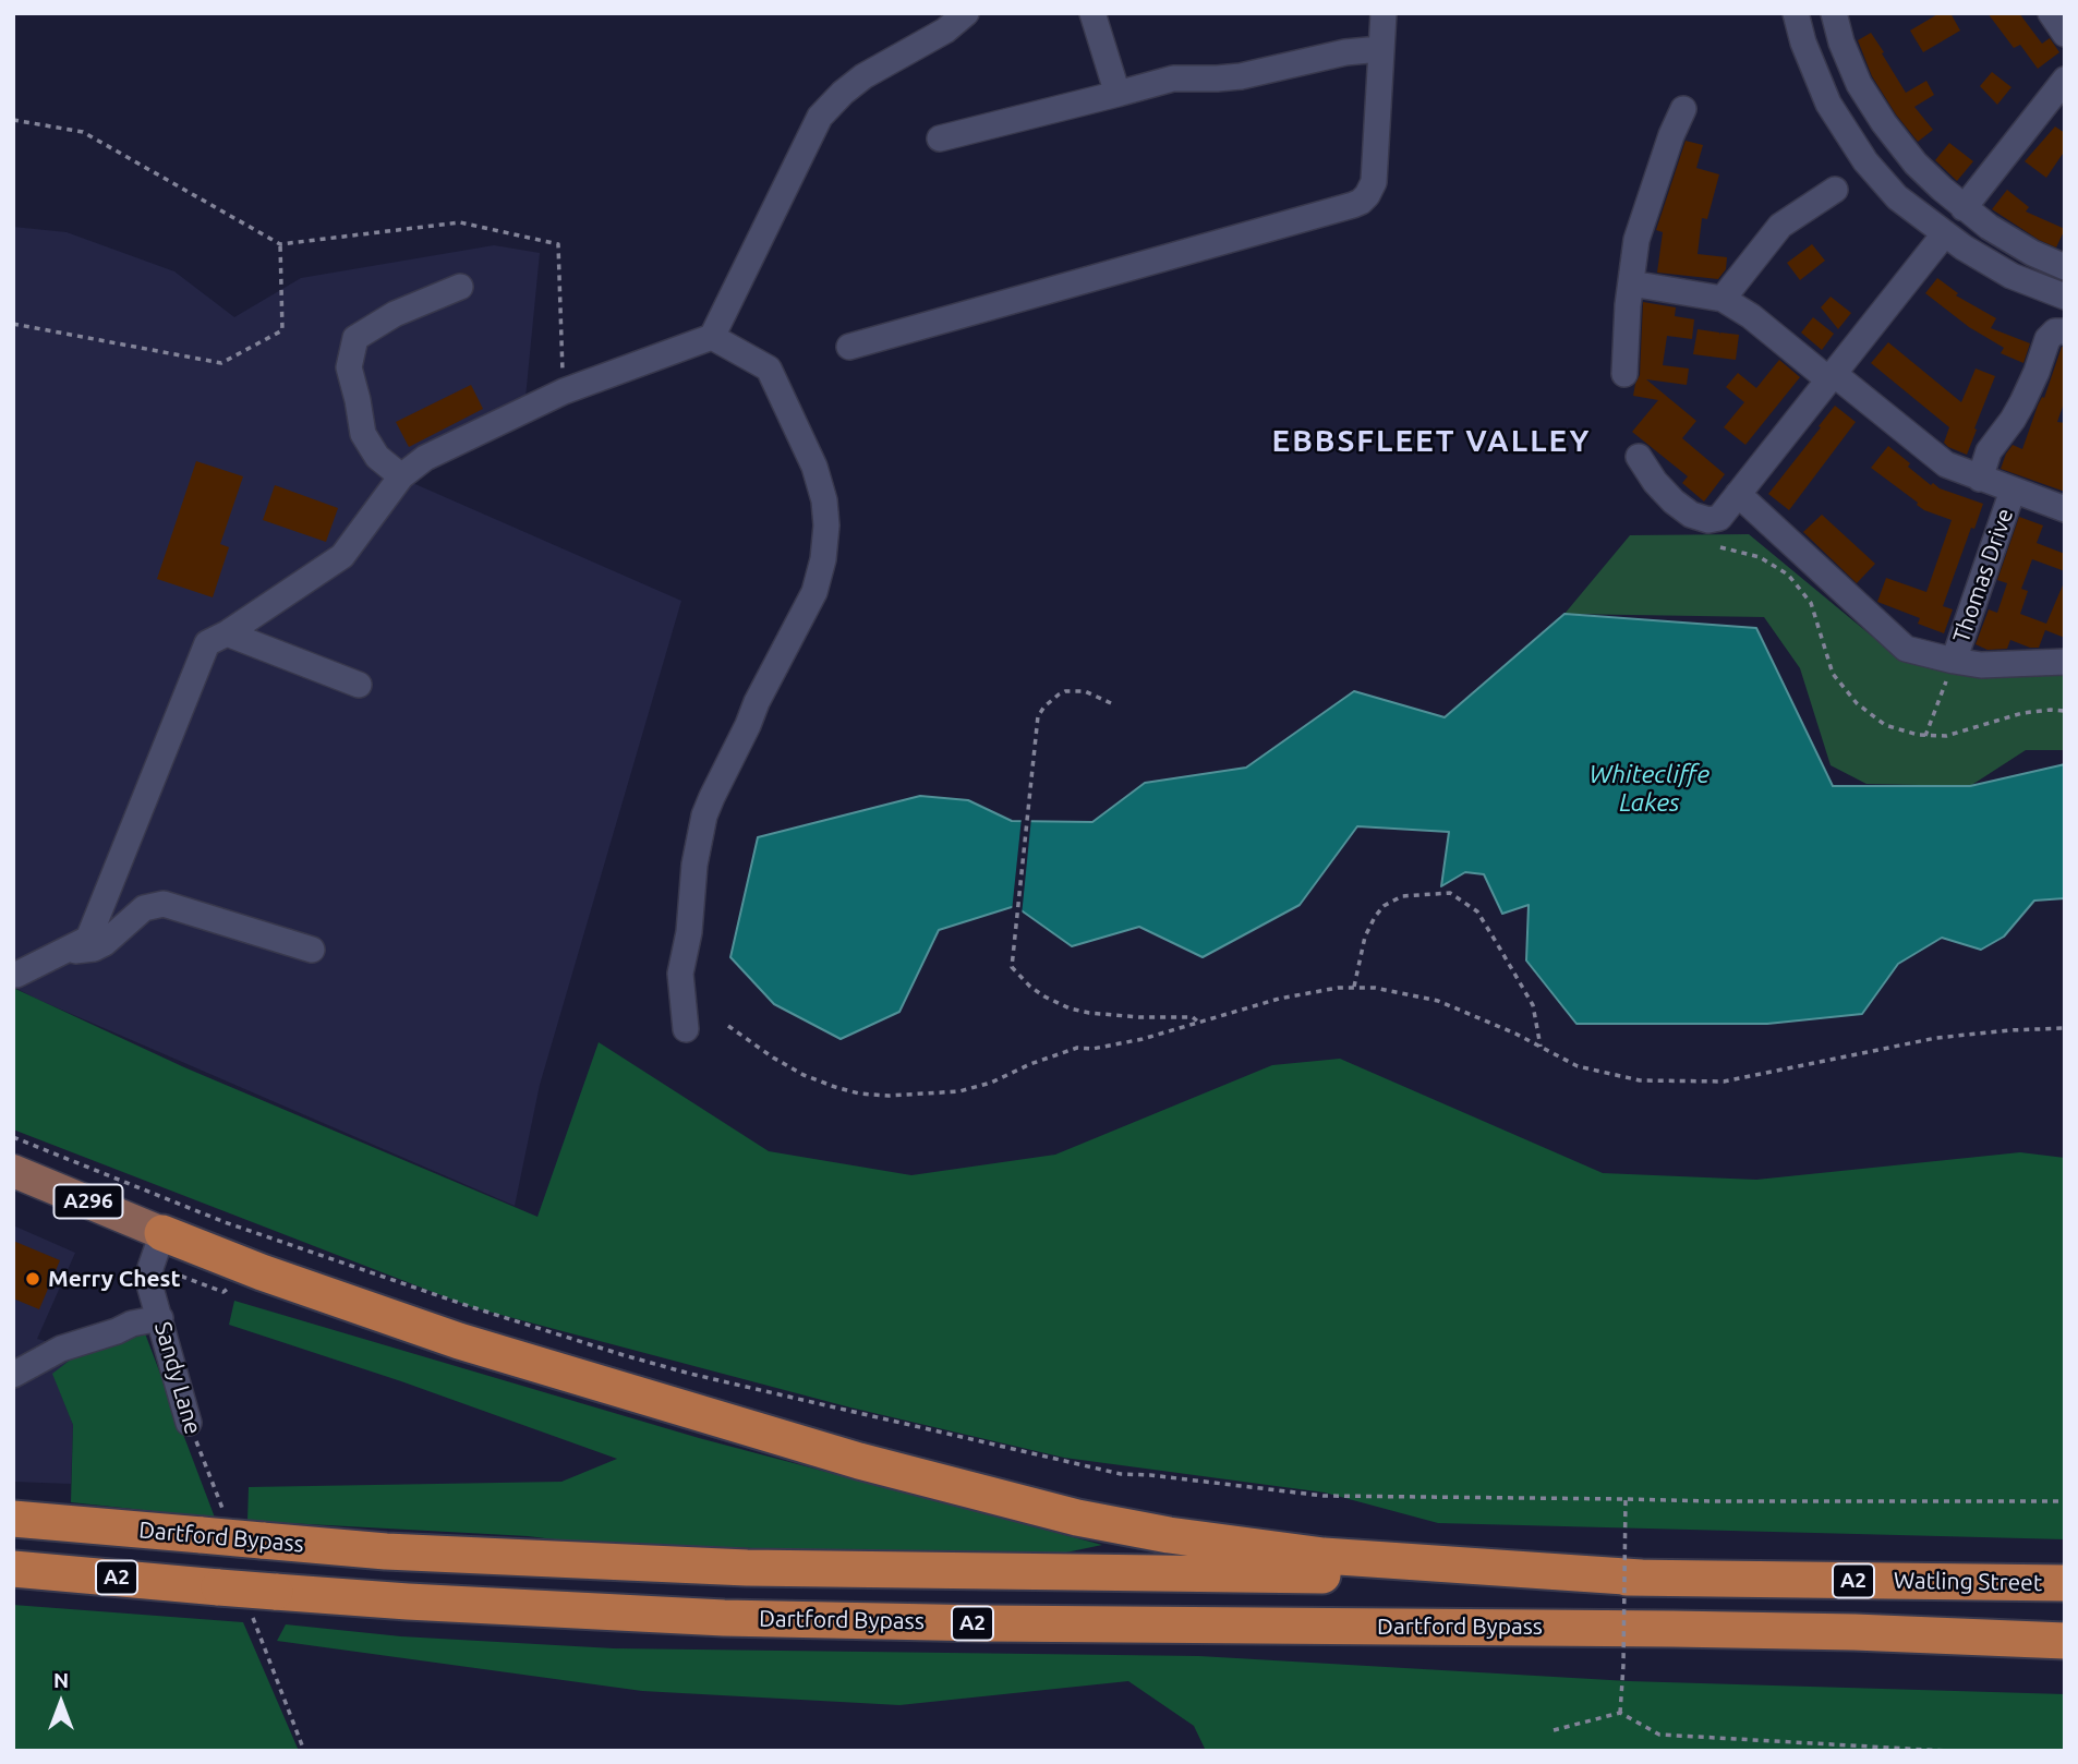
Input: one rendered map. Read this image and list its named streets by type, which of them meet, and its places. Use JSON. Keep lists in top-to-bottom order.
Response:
{
  "streets": {
    "highway": ["Dartford Bypass", "A2", "Watling Street"],
    "main road": ["A296"],
    "street": ["Thomas Drive", "Sandy Lane"]
  },
  "crossings": [
    ["A296", "Sandy Lane"],
    ["A296", "A2"],
    ["Sandy Lane", "Dartford Bypass"],
    ["Sandy Lane", "A2"],
    ["Dartford Bypass", "A2"],
    ["Dartford Bypass", "Watling Street"],
    ["A2", "Watling Street"]
  ],
  "districts": ["EBBSFLEET VALLEY"],
  "water": ["Whitecliffe Lakes"],
  "places": ["Merry Chest"],
  "north": "top"
}
